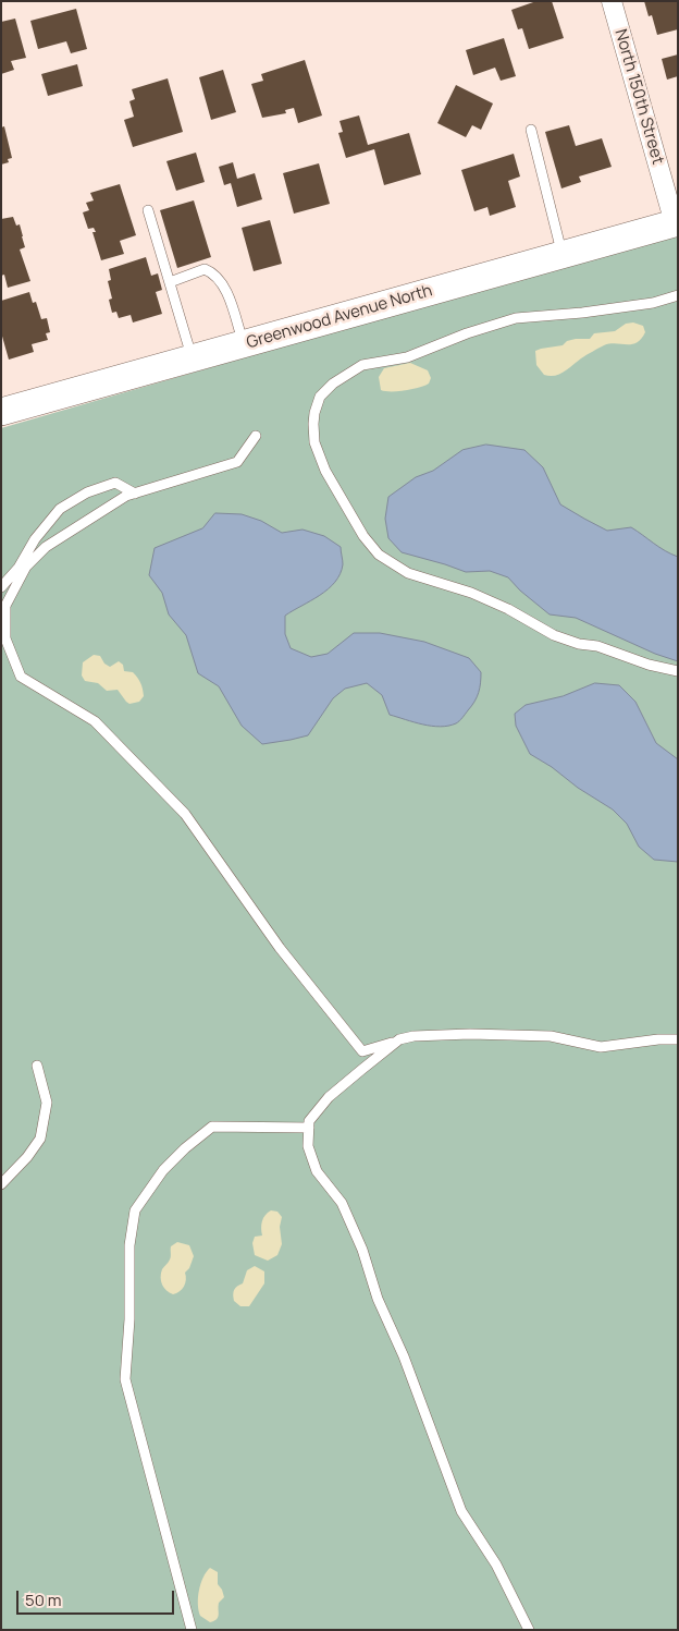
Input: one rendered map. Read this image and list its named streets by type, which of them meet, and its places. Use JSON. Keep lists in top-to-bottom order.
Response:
{
  "streets": {
    "street": ["North 150th Street", "Greenwood Avenue North"]
  },
  "crossings": [
    ["North 150th Street", "Greenwood Avenue North"]
  ],
  "scale_bar": "50 m"
}
